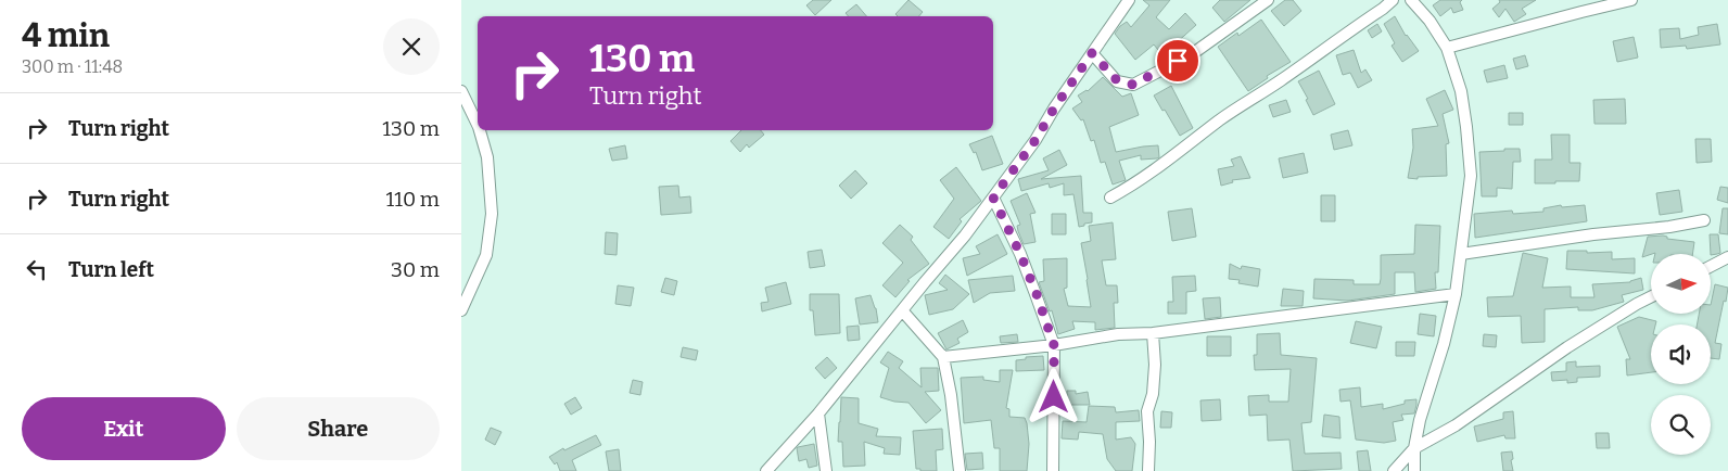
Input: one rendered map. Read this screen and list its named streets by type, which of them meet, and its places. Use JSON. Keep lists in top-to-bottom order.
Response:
{
  "north": "right",
  "page": {
    "heading": ["4 min", "300 m · 11:48"],
    "turn": ["130 m", "Turn right"],
    "list": [
      {
        "name": "Turn right",
        "value": "130 m"
      },
      {
        "name": "Turn right",
        "value": "110 m"
      },
      {
        "name": "Turn left",
        "value": "30 m"
      }
    ],
    "buttons": ["Exit", "Share"]
  }
}
